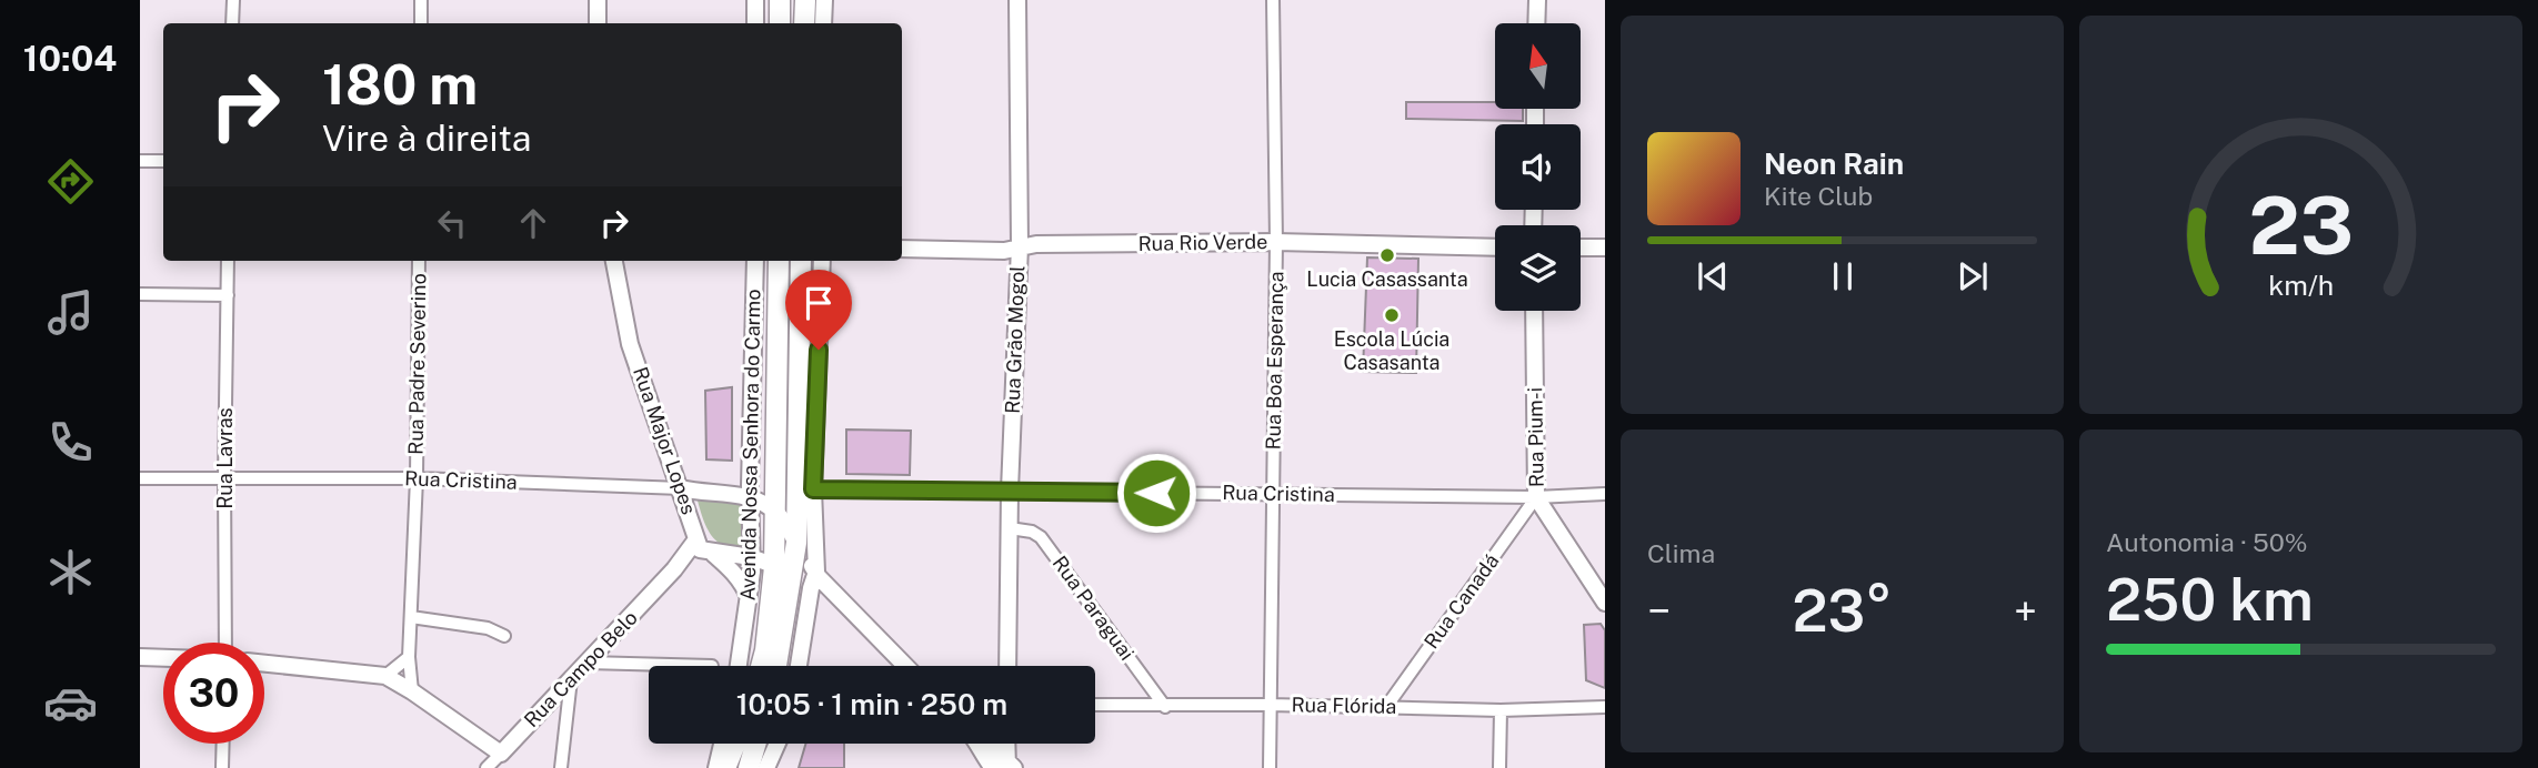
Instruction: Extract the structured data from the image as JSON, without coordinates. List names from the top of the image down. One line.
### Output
{"streets":{"main road":["Avenida Nossa Senhora do Carmo"],"street":["Rua Rio Verde","Rua Grão Mogol","Rua Boa Esperança","Rua Padre Severino","Rua Pium-i","Rua Major Lopes","Rua Lavras","Rua Cristina","Rua Canadá","Rua Paraguai","Rua Campo Belo","Rua Flórida"]},"crossings":[["Rua Rio Verde","Rua Grão Mogol"],["Rua Rio Verde","Rua Boa Esperança"],["Rua Grão Mogol","Rua Cristina"],["Rua Grão Mogol","Rua Paraguai"],["Rua Boa Esperança","Rua Cristina"],["Rua Boa Esperança","Rua Flórida"],["Rua Padre Severino","Rua Cristina"],["Rua Pium-i","Rua Cristina"],["Rua Pium-i","Rua Canadá"],["Rua Major Lopes","Rua Cristina"],["Rua Major Lopes","Rua Campo Belo"],["Avenida Nossa Senhora do Carmo","Rua Cristina"],["Rua Lavras","Rua Cristina"],["Rua Cristina","Rua Canadá"],["Rua Canadá","Rua Flórida"],["Rua Paraguai","Rua Flórida"]],"places":["Lucia Casassanta","Escola Lúcia Casasanta"],"north":"top","page":{"tabs":"10:04","turn":["180 m","Vire à direita"],"song":["Neon Rain","Kite Club"],"tile":["Clima",["Autonomia · 50%","250 km"]],"heat":["−","23°","+"],"limit":"30","trip":"10:05 · 1 min · 250 m","gauge":["23","km/h"]}}
